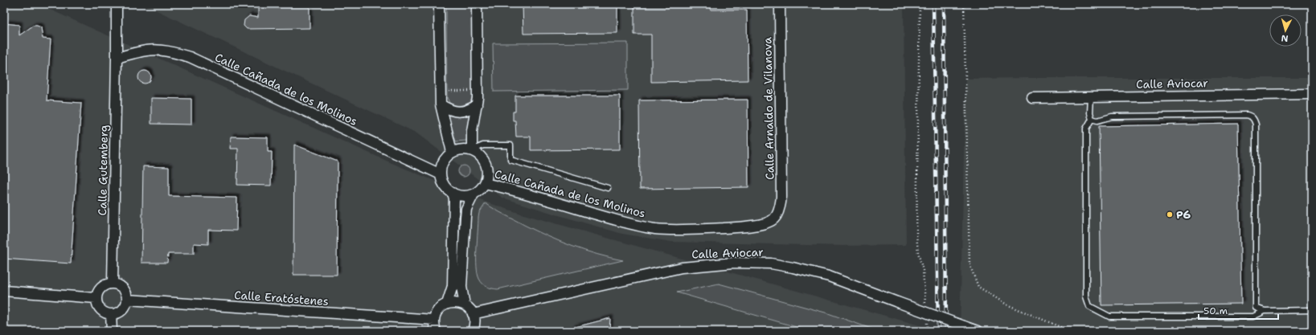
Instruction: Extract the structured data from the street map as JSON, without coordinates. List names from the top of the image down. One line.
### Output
{"streets":{"street":["Calle Aviocar","Calle Cañada de los Molinos","Calle Arnaldo de Vilanova","Calle Gutemberg","Calle Eratóstenes"]},"crossings":[["Calle Cañada de los Molinos","Calle Arnaldo de Vilanova"],["Calle Cañada de los Molinos","Calle Gutemberg"],["Calle Gutemberg","Calle Eratóstenes"]],"places":["P6"],"scale_bar":"50 m","north":"bottom"}
